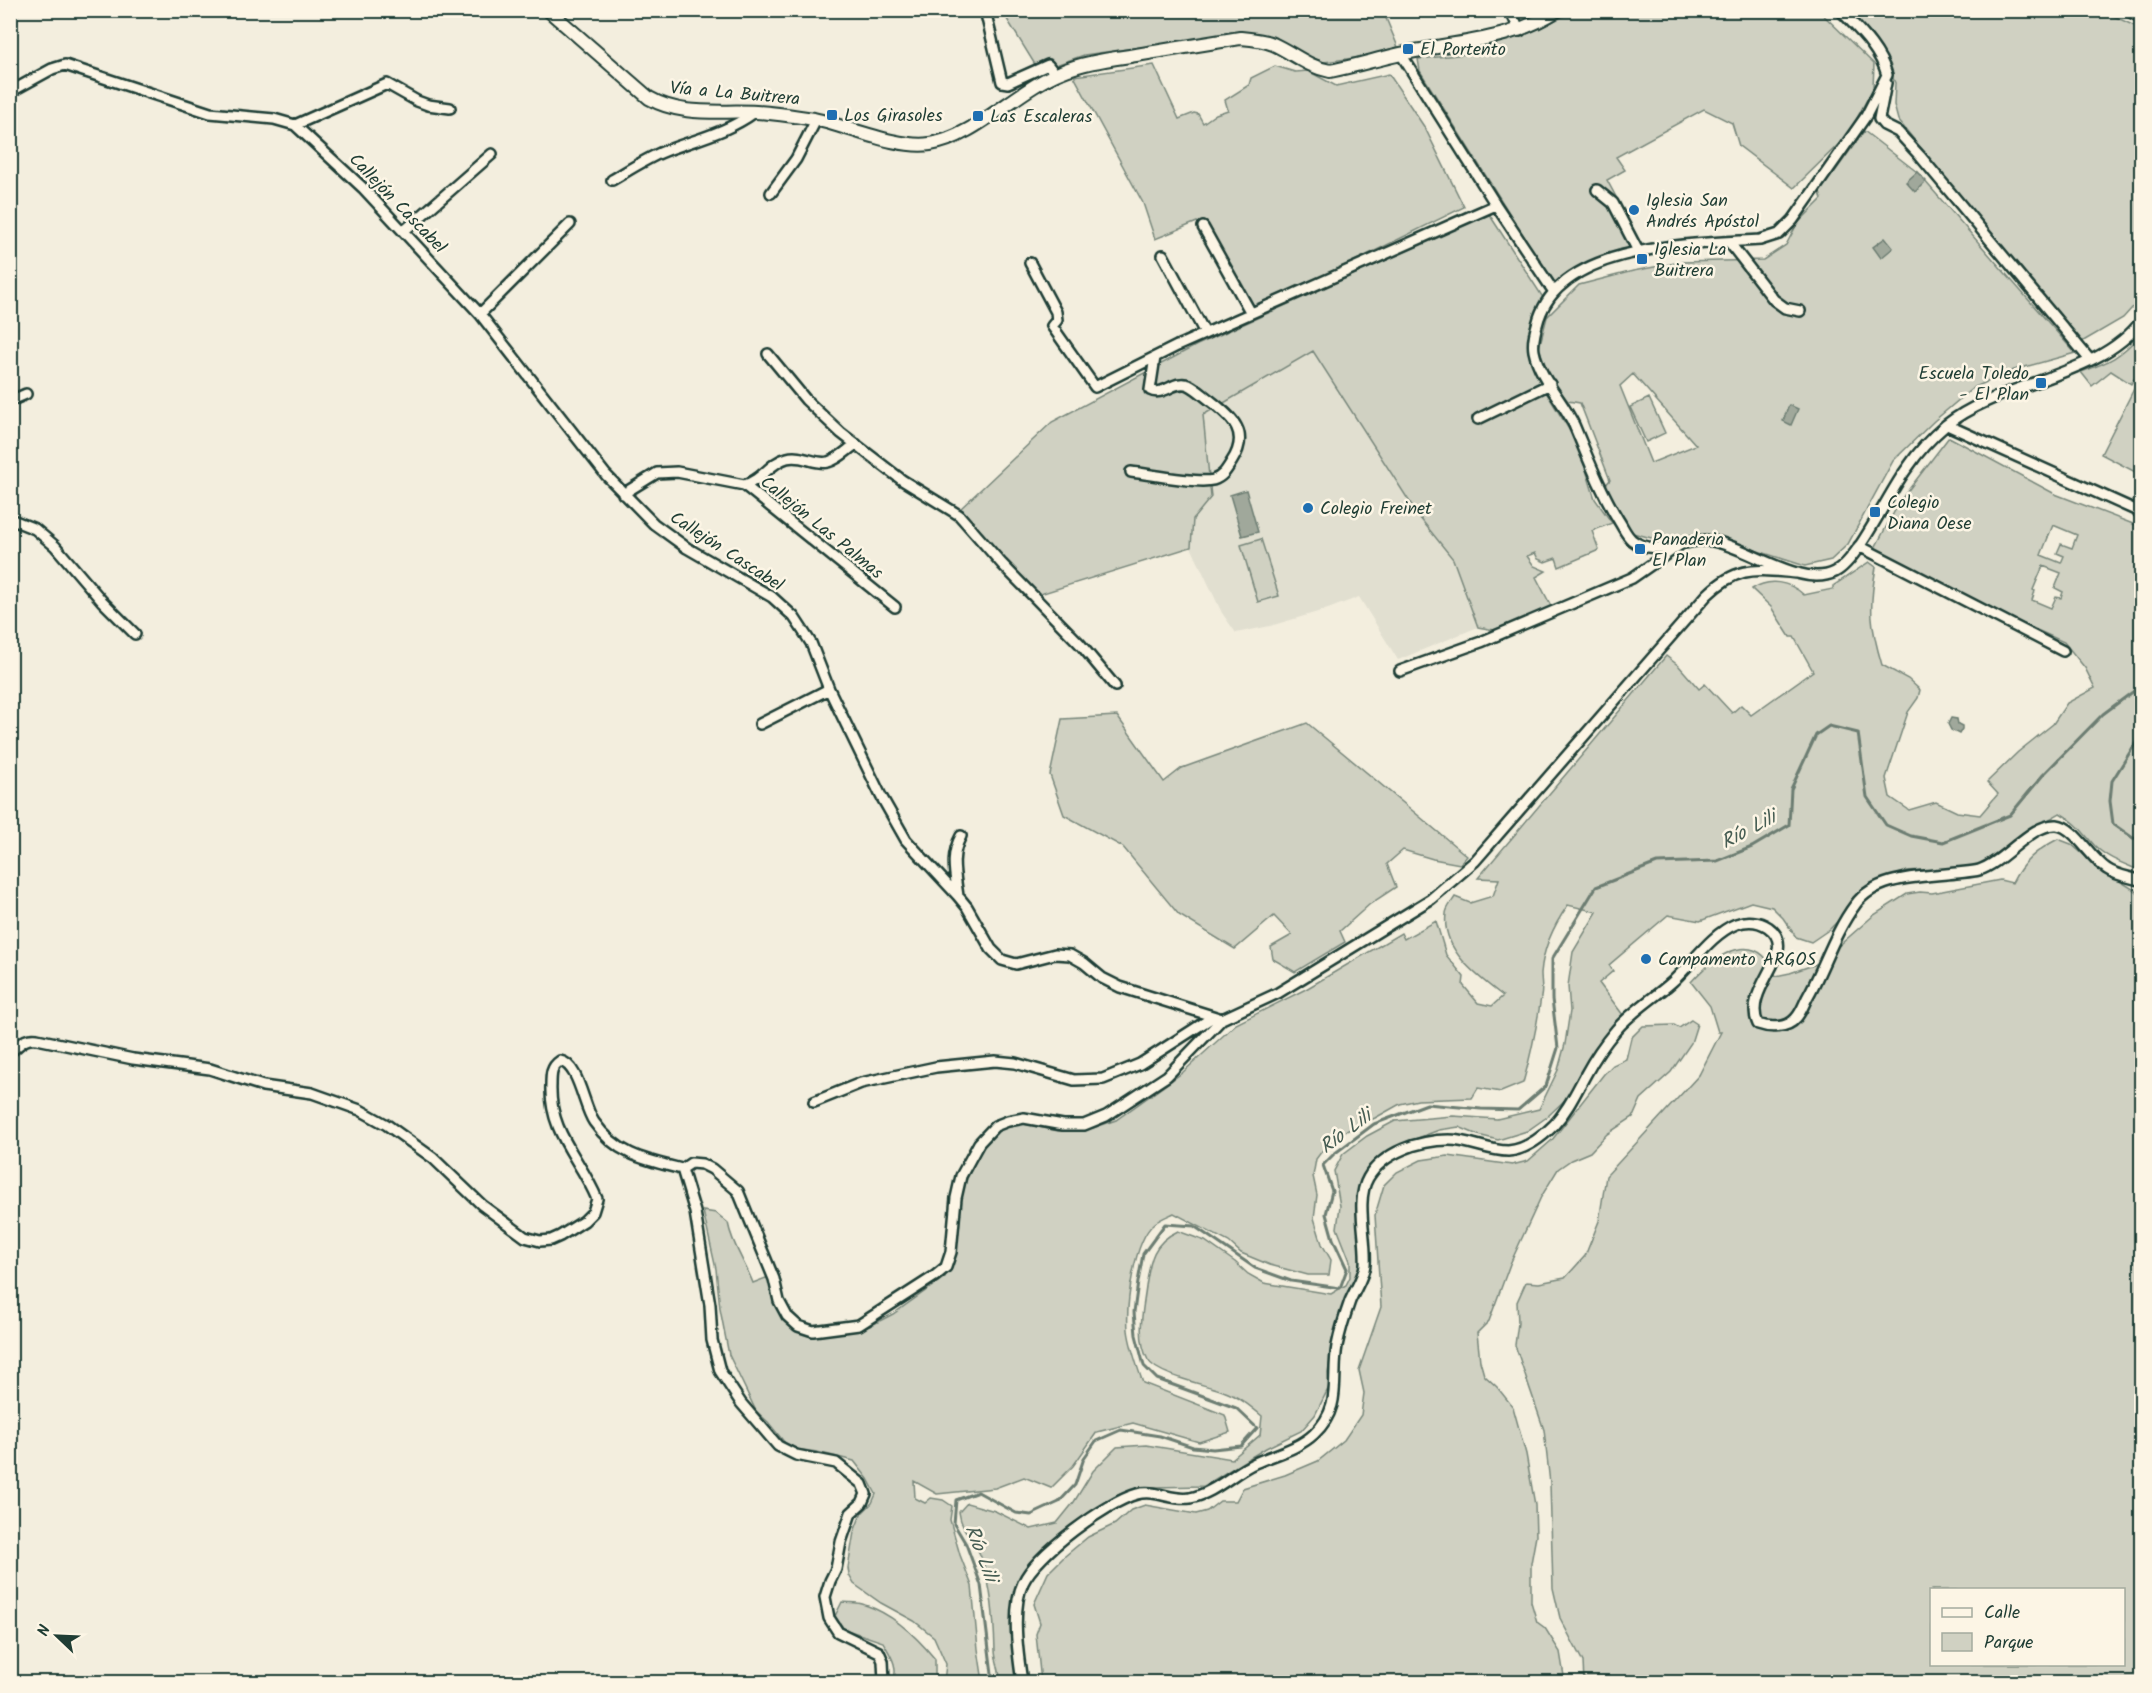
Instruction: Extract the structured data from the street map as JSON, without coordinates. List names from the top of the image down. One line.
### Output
{"streets":{"street":["Vía a La Buitrera","Callejón Cascabel","Callejón Las Palmas"]},"crossings":[["Callejón Cascabel","Callejón Las Palmas"]],"water":["Río Lili"],"places":{"transit":["El Portento","Los Girasoles","Las Escaleras","Iglesia La Buitrera","Escuela Toledo - El Plan","Colegio Diana Oese","Panaderia El Plan"],"other":["Iglesia San Andrés Apóstol","Colegio Freinet","Campamento ARGOS"]},"legend":["Calle","Parque"],"north":"top left"}
